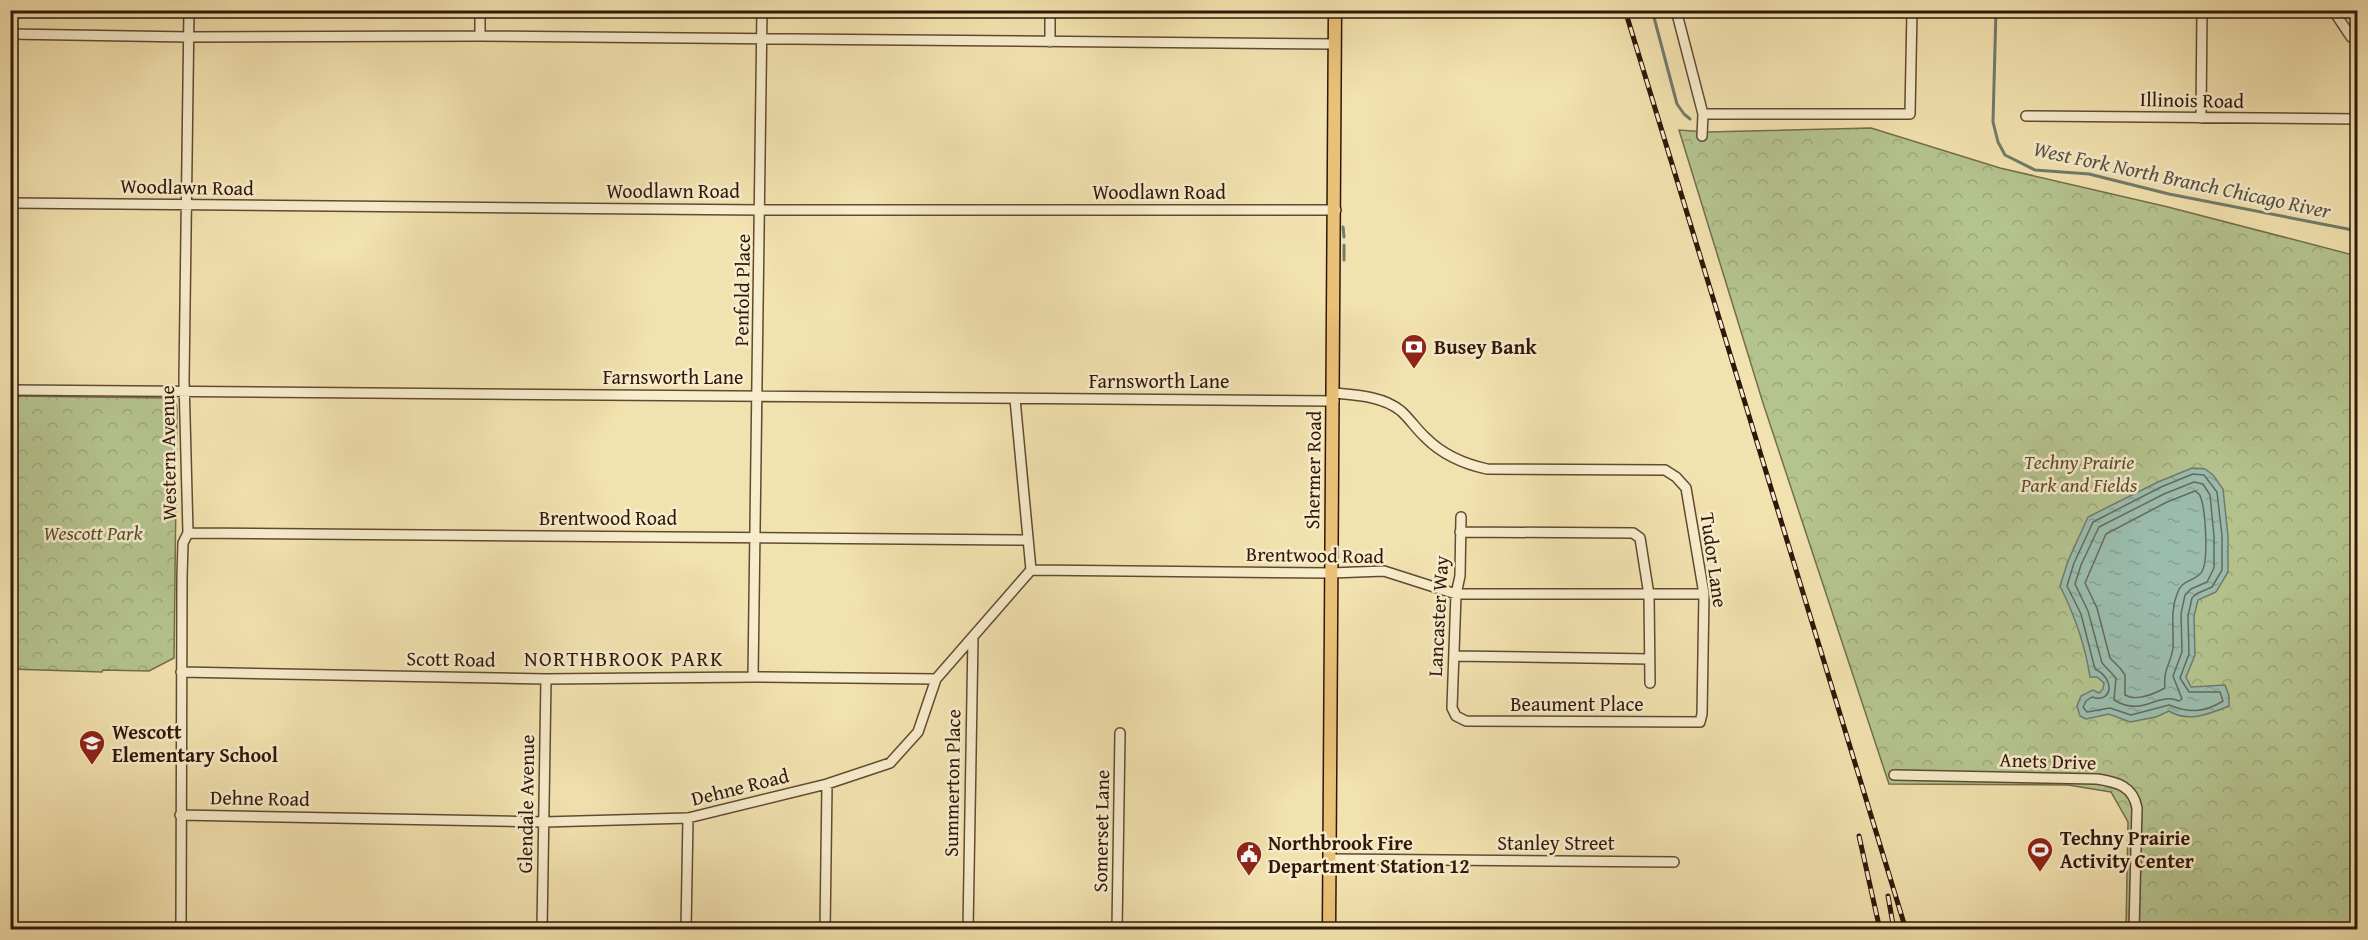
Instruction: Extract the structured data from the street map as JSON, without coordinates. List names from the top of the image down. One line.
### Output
{"streets":{"main road":["Shermer Road"],"street":["Illinois Road","Woodlawn Road","Penfold Place","Farnsworth Lane","Western Avenue","Brentwood Road","Tudor Lane","Lancaster Way","Scott Road","Beaument Place","Anets Drive","Summerton Place","Dehne Road","Glendale Avenue","Somerset Lane","Stanley Street"]},"crossings":[["Woodlawn Road","Penfold Place"],["Woodlawn Road","Western Avenue"],["Woodlawn Road","Shermer Road"],["Penfold Place","Farnsworth Lane"],["Penfold Place","Brentwood Road"],["Penfold Place","Scott Road"],["Farnsworth Lane","Western Avenue"],["Farnsworth Lane","Shermer Road"],["Farnsworth Lane","Tudor Lane"],["Western Avenue","Brentwood Road"],["Western Avenue","Scott Road"],["Western Avenue","Dehne Road"],["Shermer Road","Brentwood Road"],["Shermer Road","Stanley Street"],["Brentwood Road","Tudor Lane"],["Brentwood Road","Lancaster Way"],["Brentwood Road","Dehne Road"],["Tudor Lane","Beaument Place"],["Lancaster Way","Beaument Place"],["Scott Road","Dehne Road"],["Scott Road","Glendale Avenue"],["Summerton Place","Dehne Road"],["Dehne Road","Glendale Avenue"]],"districts":["NORTHBROOK PARK"],"water":["West Fork North Branch Chicago River"],"parks":["Techny Prairie Park and Fields","Wescott Park"],"places":{"bank":["Busey Bank"],"school or university":["Wescott Elementary School"],"sports":["Techny Prairie Activity Center"],"public building":["Northbrook Fire Department Station 12"]}}
